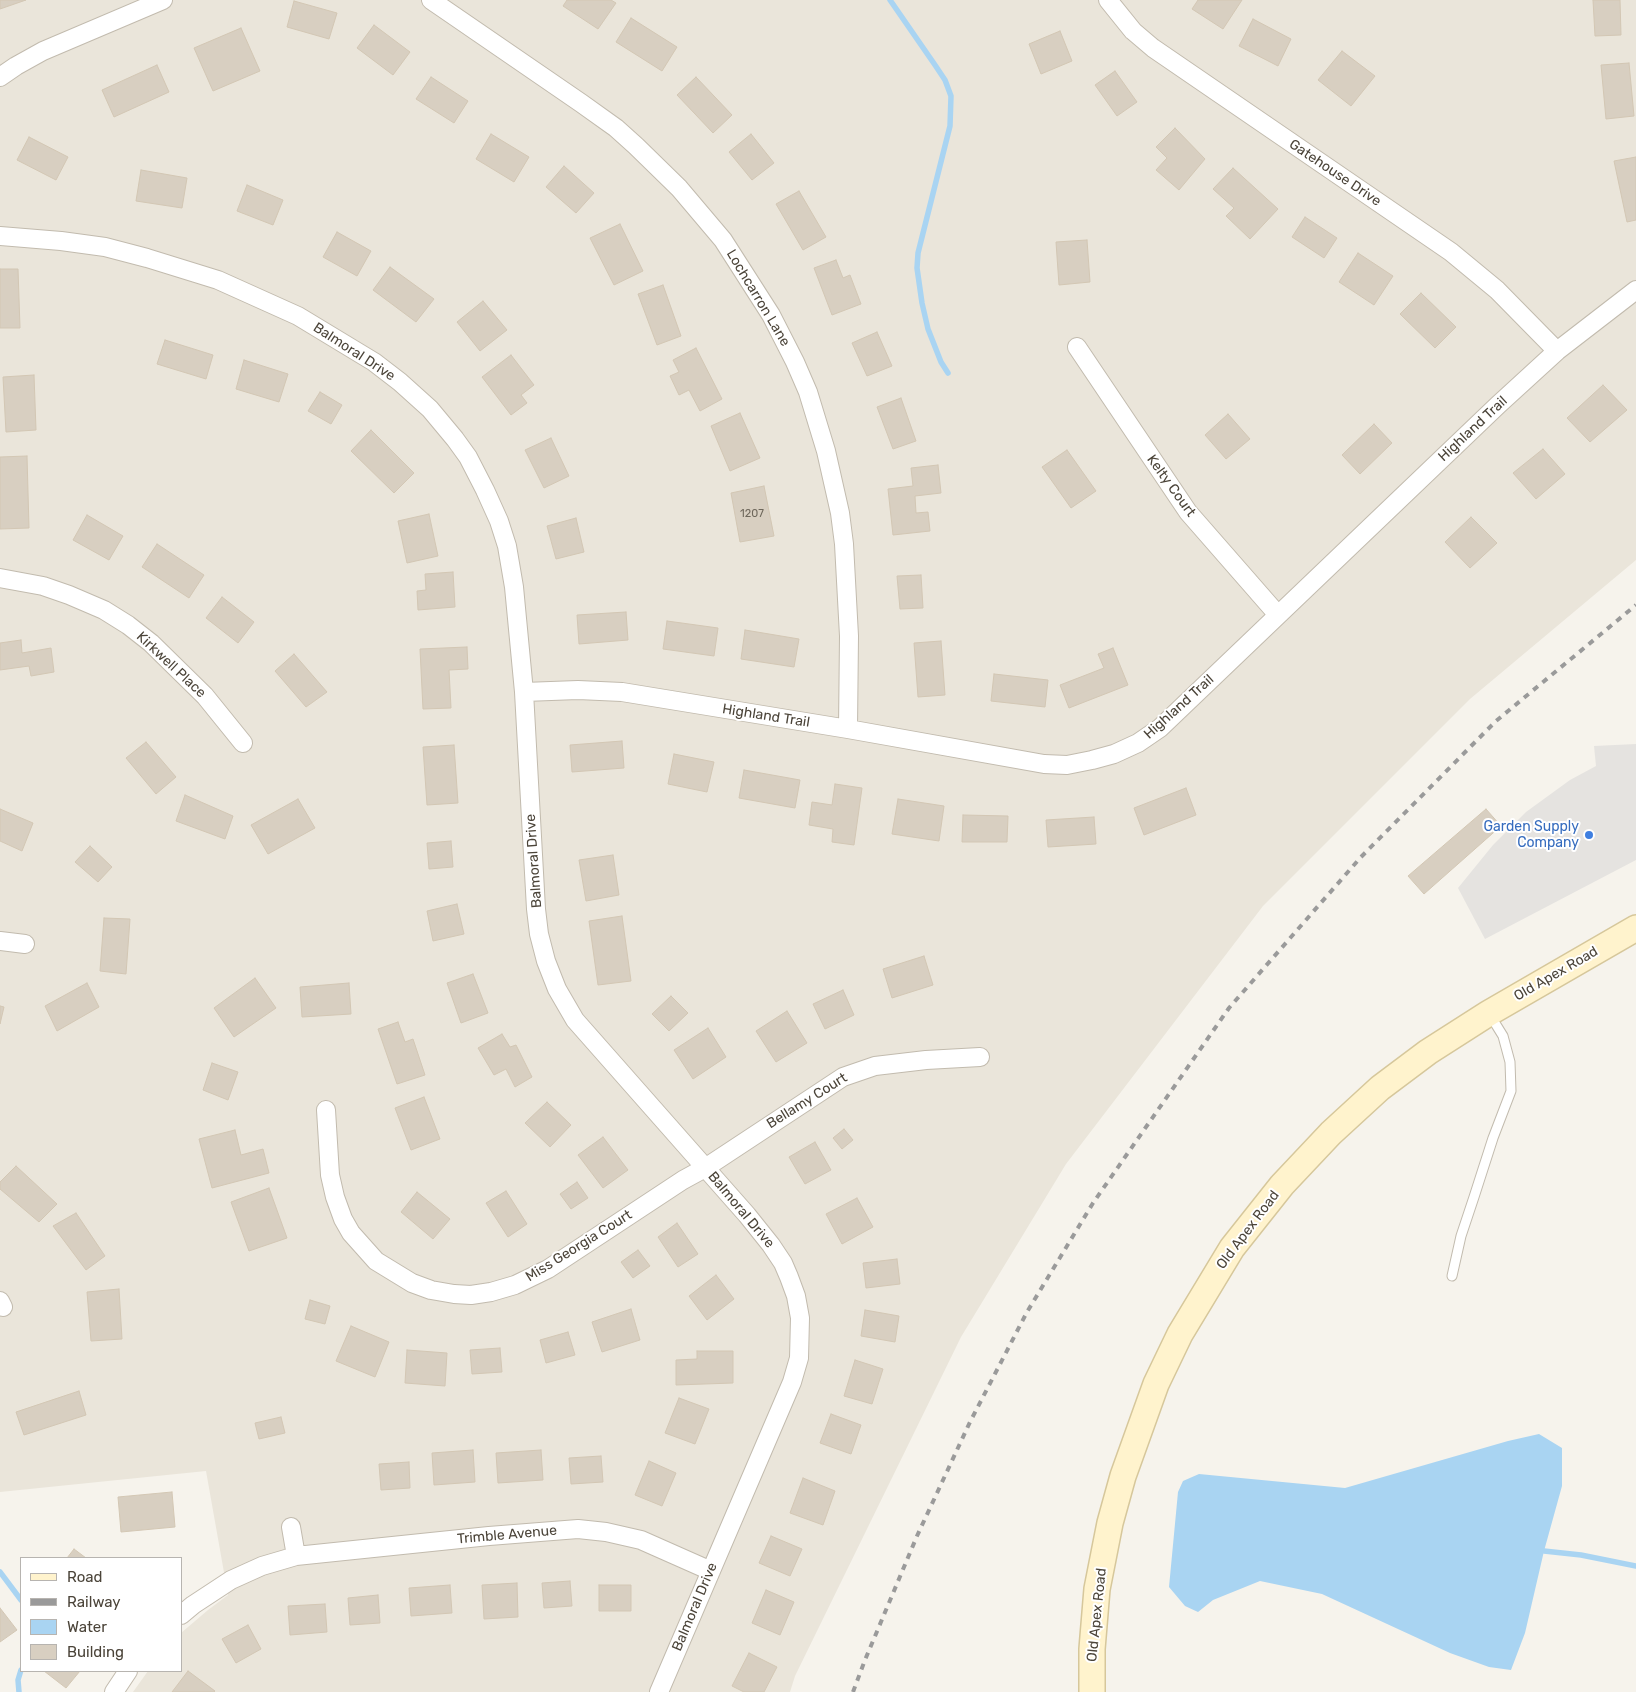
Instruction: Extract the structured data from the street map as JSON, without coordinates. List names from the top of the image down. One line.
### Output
{"streets":{"main road":["Old Apex Road"],"street":["Gatehouse Drive","Lochcarron Lane","Balmoral Drive","Highland Trail","Kelty Court","Kirkwell Place","Bellamy Court","Miss Georgia Court","Trimble Avenue"]},"crossings":[["Gatehouse Drive","Highland Trail"],["Lochcarron Lane","Highland Trail"],["Balmoral Drive","Highland Trail"],["Balmoral Drive","Bellamy Court"],["Balmoral Drive","Miss Georgia Court"],["Balmoral Drive","Trimble Avenue"],["Highland Trail","Kelty Court"],["Bellamy Court","Miss Georgia Court"]],"places":["Garden Supply Company"],"house_numbers":["1207"],"legend":["Road","Railway","Water","Building"]}
